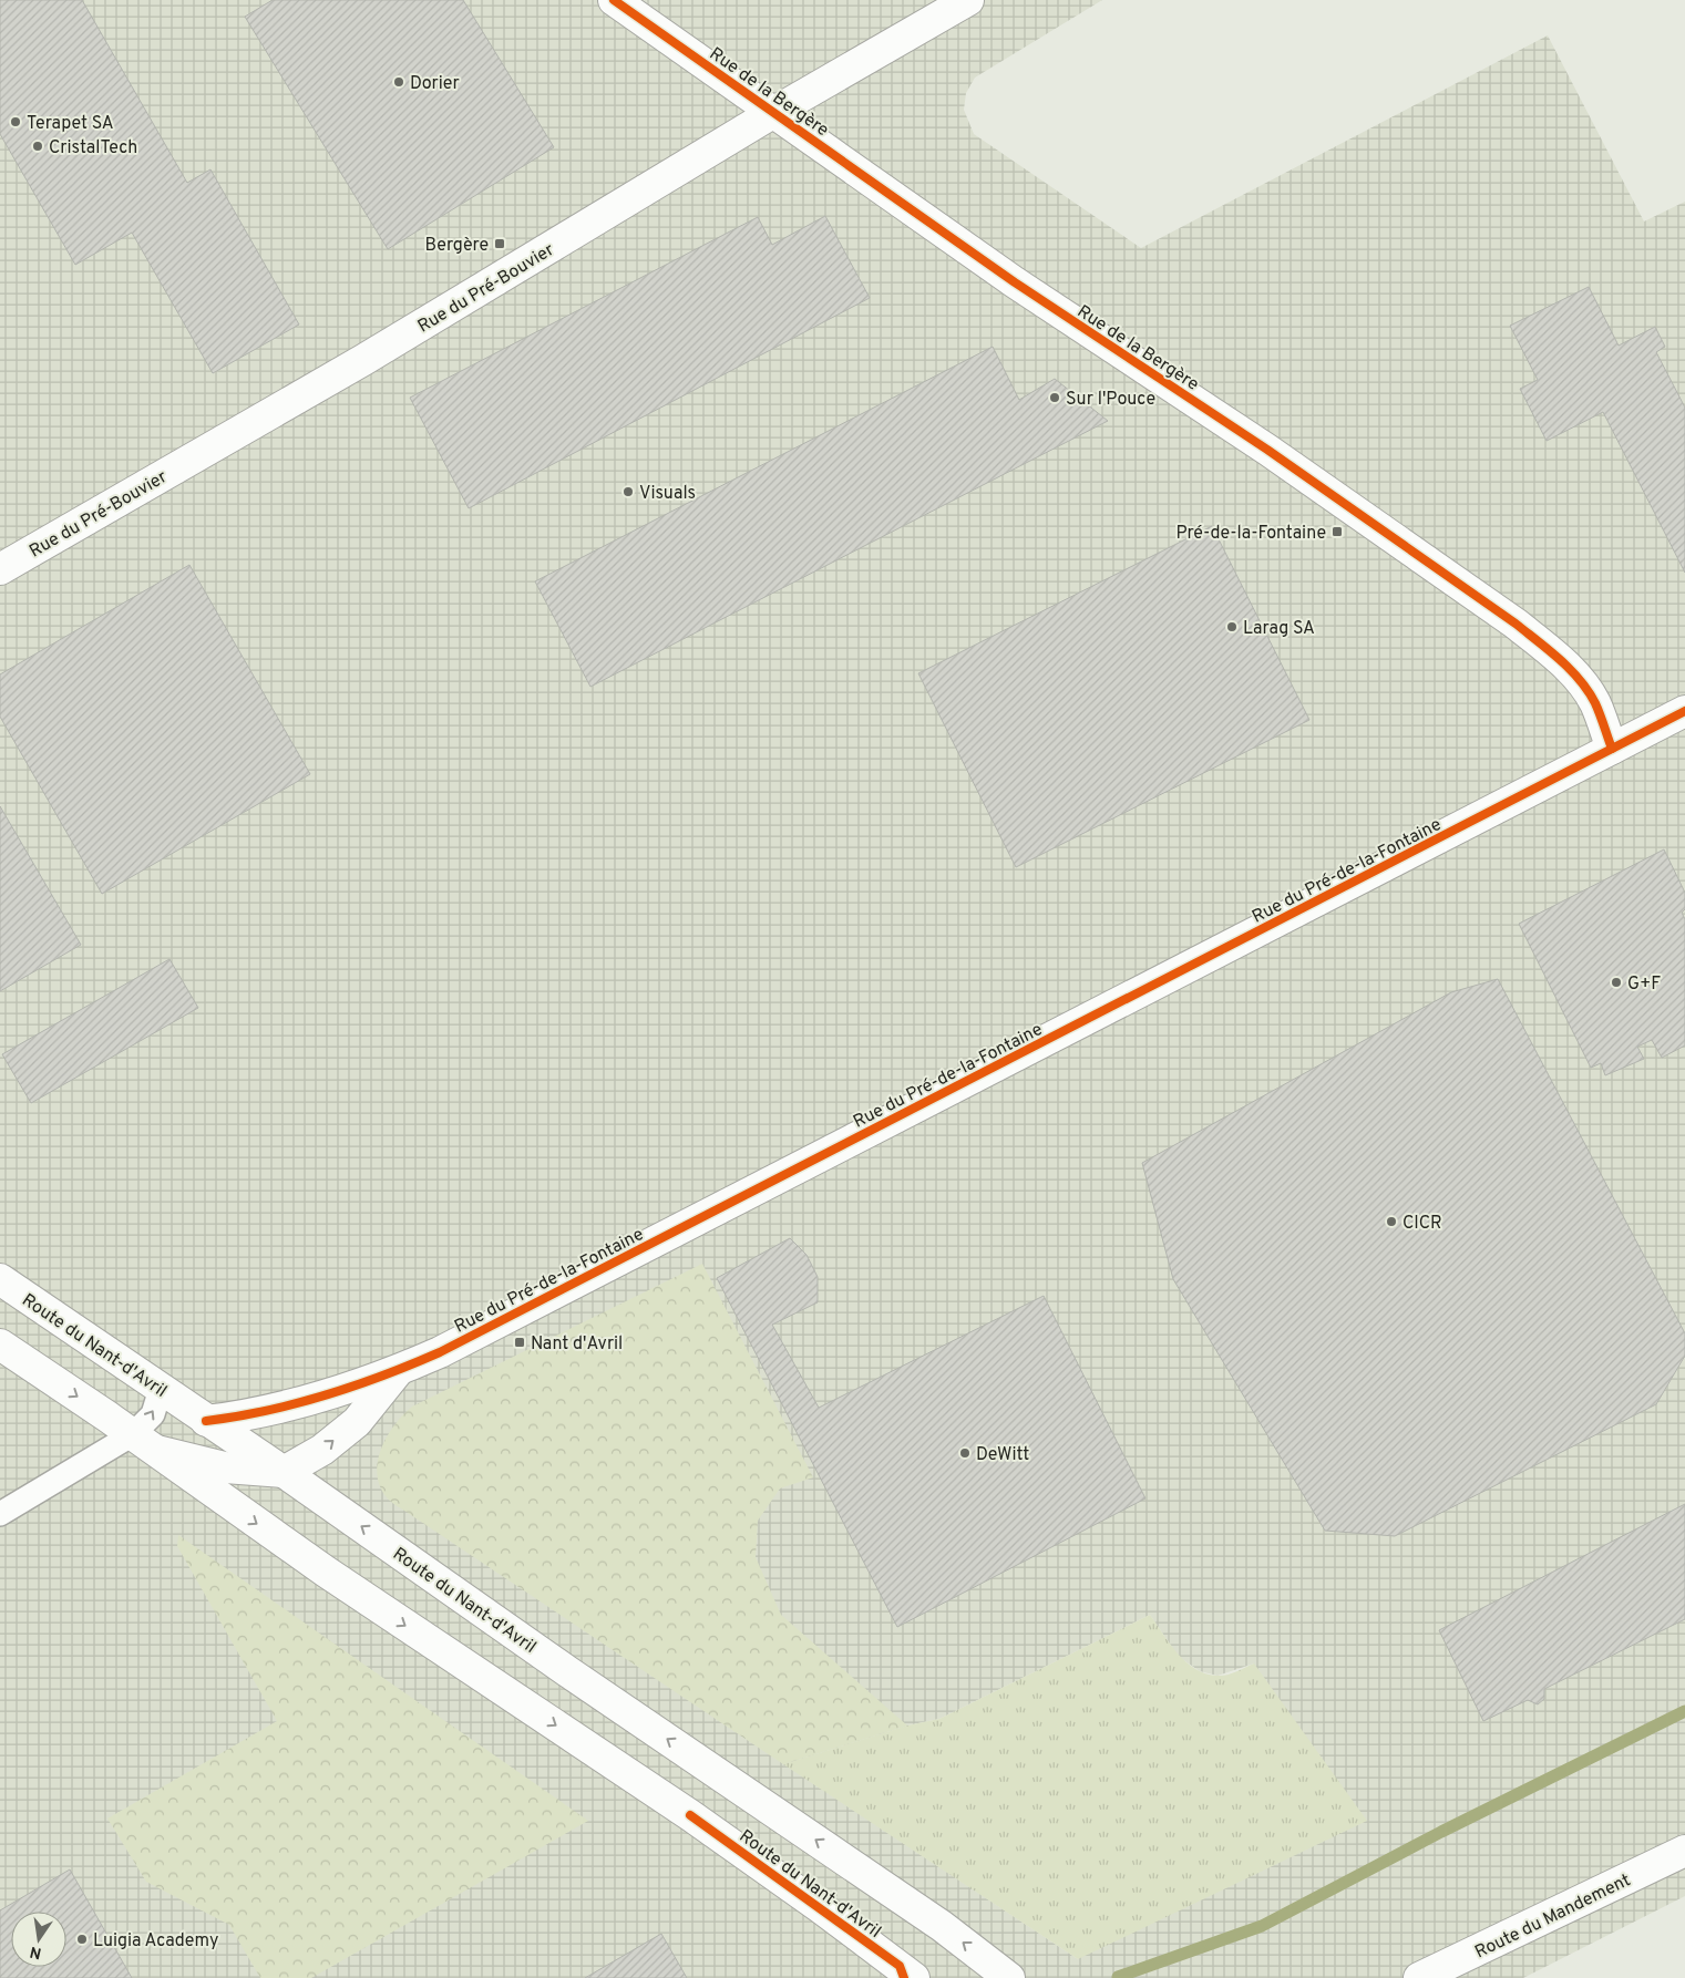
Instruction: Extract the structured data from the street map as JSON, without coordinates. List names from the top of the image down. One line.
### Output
{"streets":{"street":["Rue de la Bergère","Rue du Pré-Bouvier","Rue du Pré-de-la-Fontaine","Route du Nant-d'Avril","Route du Mandement"]},"crossings":[["Rue de la Bergère","Rue du Pré-Bouvier"],["Rue de la Bergère","Rue du Pré-de-la-Fontaine"],["Rue du Pré-de-la-Fontaine","Route du Nant-d'Avril"]],"places":{"other":["Dorier","Terapet SA","CristalTech","Sur l'Pouce","Visuals","Larag SA","G+F","CICR","DeWitt","Luigia Academy"],"transit":["Bergère","Pré-de-la-Fontaine","Nant d'Avril"]},"north":"bottom"}
